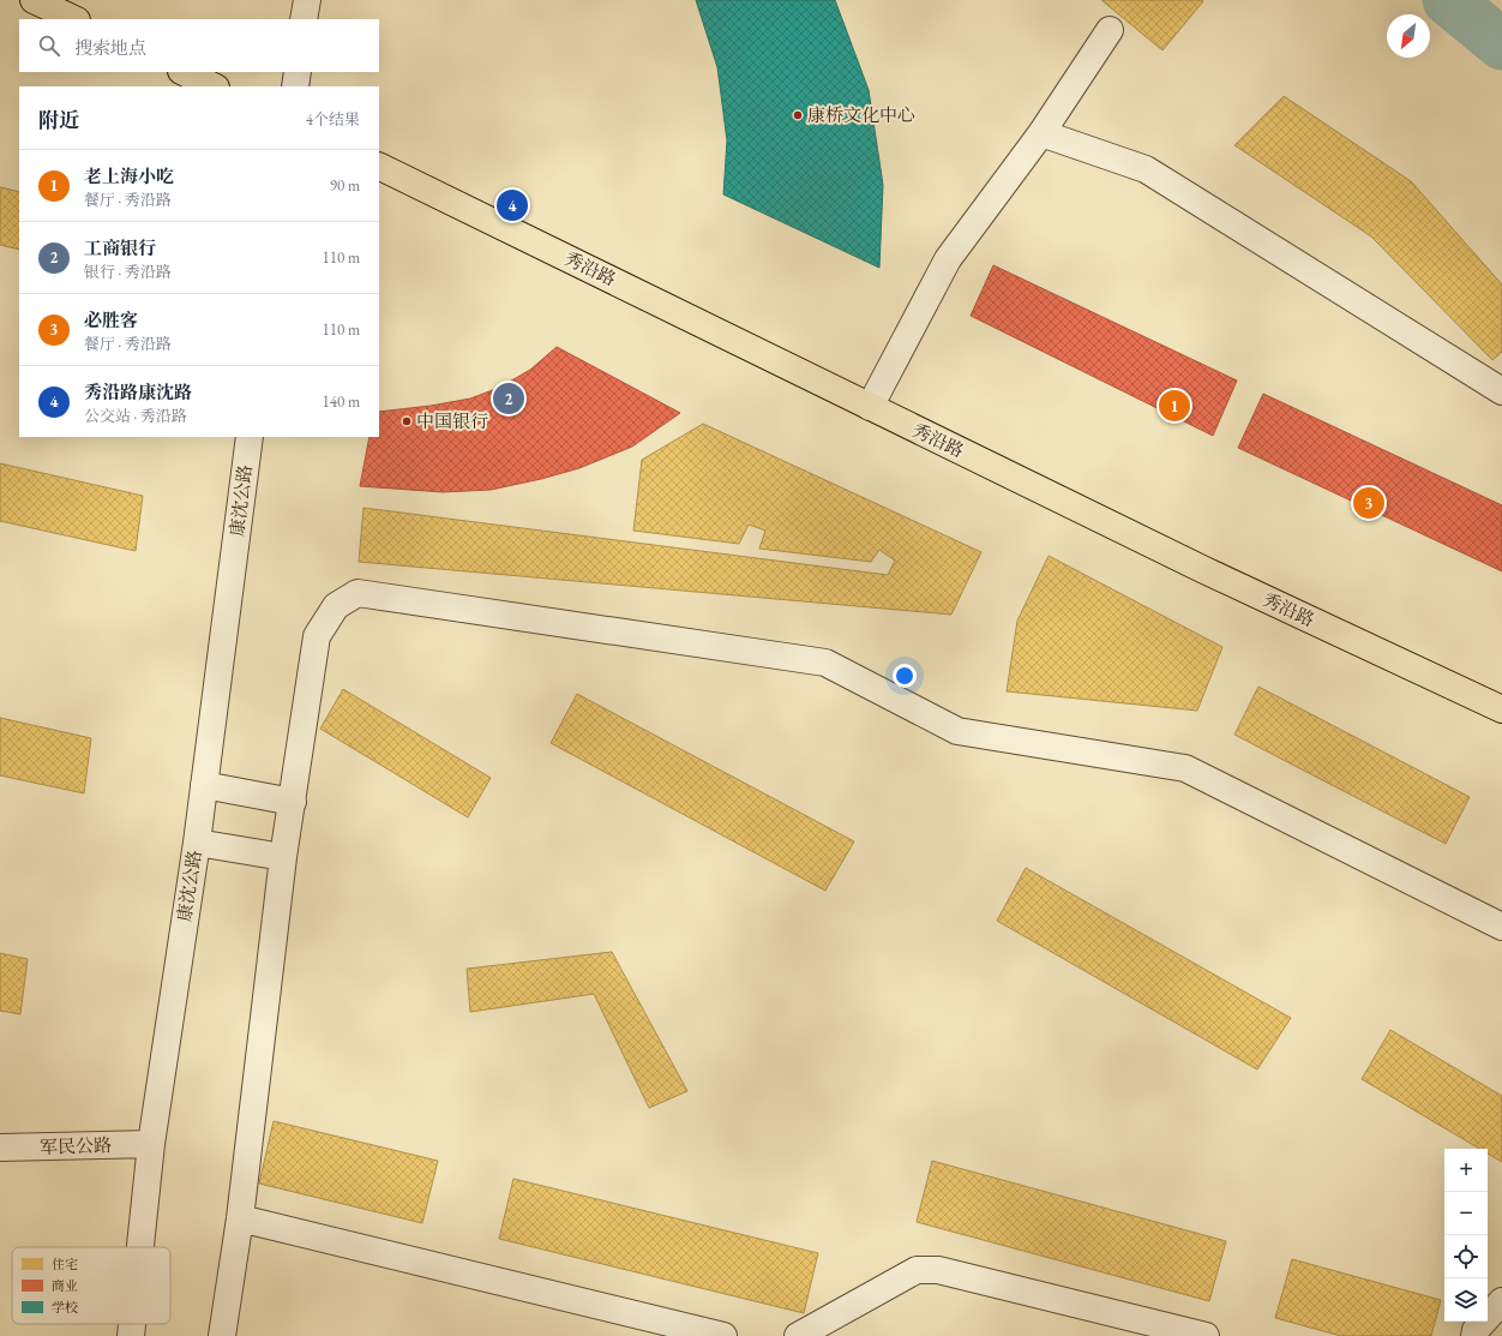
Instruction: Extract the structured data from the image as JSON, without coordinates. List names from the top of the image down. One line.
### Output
{"streets":{"main road":["秀沿路"],"street":["康沈公路","军民公路"]},"crossings":[["康沈公路","军民公路"]],"places":["康桥文化中心","中国银行"],"legend":["住宅","商业","学校"],"north":"bottom left","page":{"search":"搜索地点","heading":["附近","4个结果"],"list":[{"mark":"1","name":"老上海小吃","note":"餐厅 · 秀沿路","value":"90 m"},{"mark":"2","name":"工商银行","note":"银行 · 秀沿路","value":"110 m"},{"mark":"3","name":"必胜客","note":"餐厅 · 秀沿路","value":"110 m"},{"mark":"4","name":"秀沿路康沈路","note":"公交站 · 秀沿路","value":"140 m"}],"pins":["4","2","1","3"],"map_buttons":["+","−"]}}
